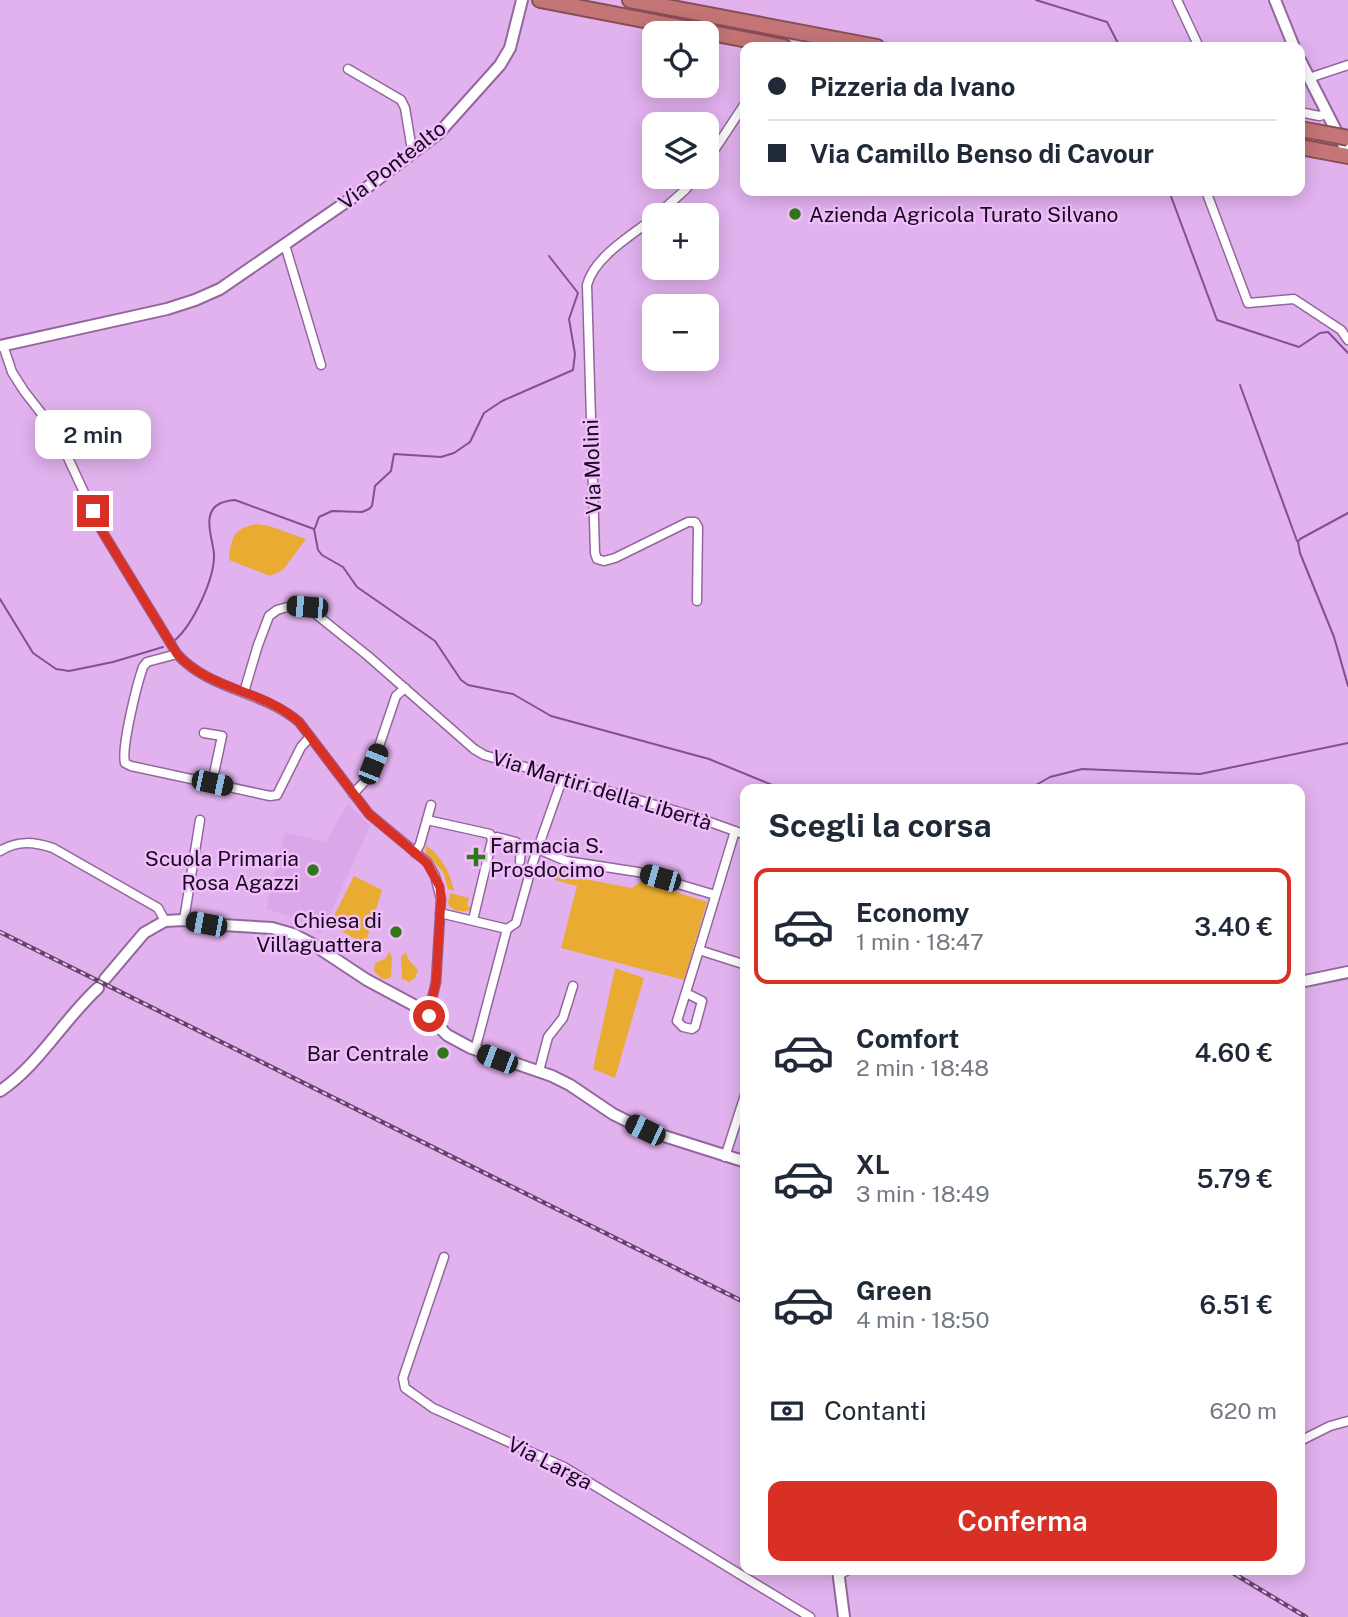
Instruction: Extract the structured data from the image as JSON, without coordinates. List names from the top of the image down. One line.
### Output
{"streets":{"street":["Via Pontealto","Via Molini","Via Martiri della Libertà","Via Larga"]},"places":{"other":["Azienda Agricola Turato Silvano","Scuola Primaria Rosa Agazzi","Chiesa di Villaguattera","Bar Centrale"],"health":["Farmacia S. Prosdocimo"]},"page":{"map_buttons":["+","−"],"banner":["Pizzeria da Ivano","Via Camillo Benso di Cavour"],"bubble":"2 min","heading":"Scegli la corsa","list":[{"name":"Economy","note":"1 min · 18:47","value":"3.40 €"},{"name":"Comfort","note":"2 min · 18:48","value":"4.60 €"},{"name":"XL","note":"3 min · 18:49","value":"5.79 €"},{"name":"Green","note":"4 min · 18:50","value":"6.51 €"}],"pay":["Contanti","620 m"],"buttons":"Conferma"}}
